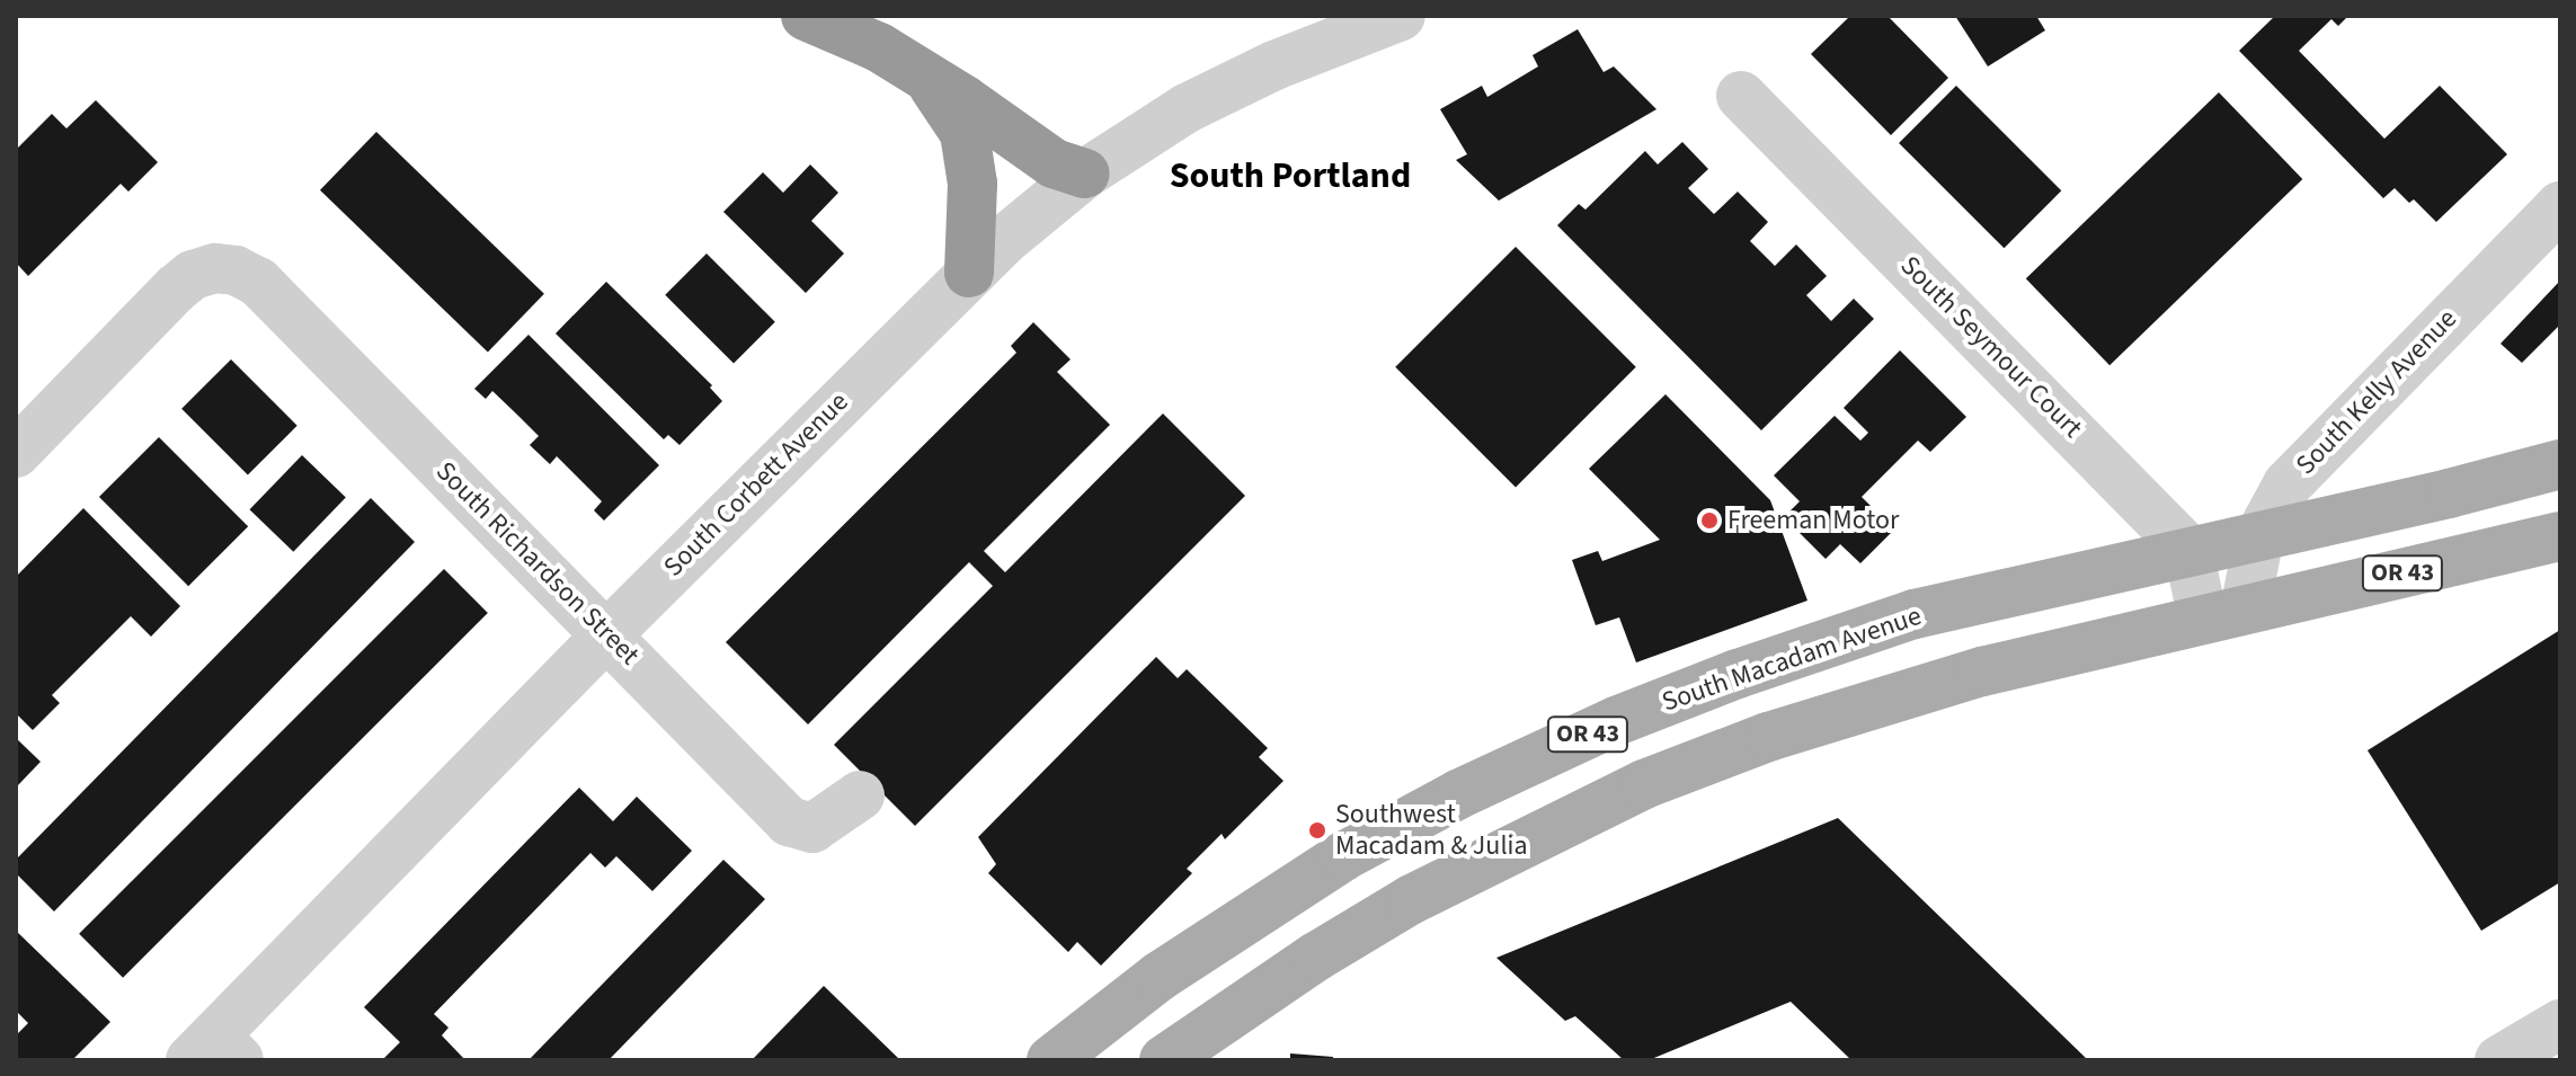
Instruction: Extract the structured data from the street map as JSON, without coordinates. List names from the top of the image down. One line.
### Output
{"streets":{"main road":["OR 43","South Macadam Avenue"],"street":["South Seymour Court","South Kelly Avenue","South Corbett Avenue","South Richardson Street"]},"crossings":[["South Seymour Court","South Kelly Avenue"],["South Seymour Court","OR 43"],["South Seymour Court","South Macadam Avenue"],["South Kelly Avenue","OR 43"],["South Kelly Avenue","South Macadam Avenue"],["South Corbett Avenue","South Richardson Street"]],"districts":["South Portland"],"places":["Freeman Motor","Southwest Macadam & Julia"]}
